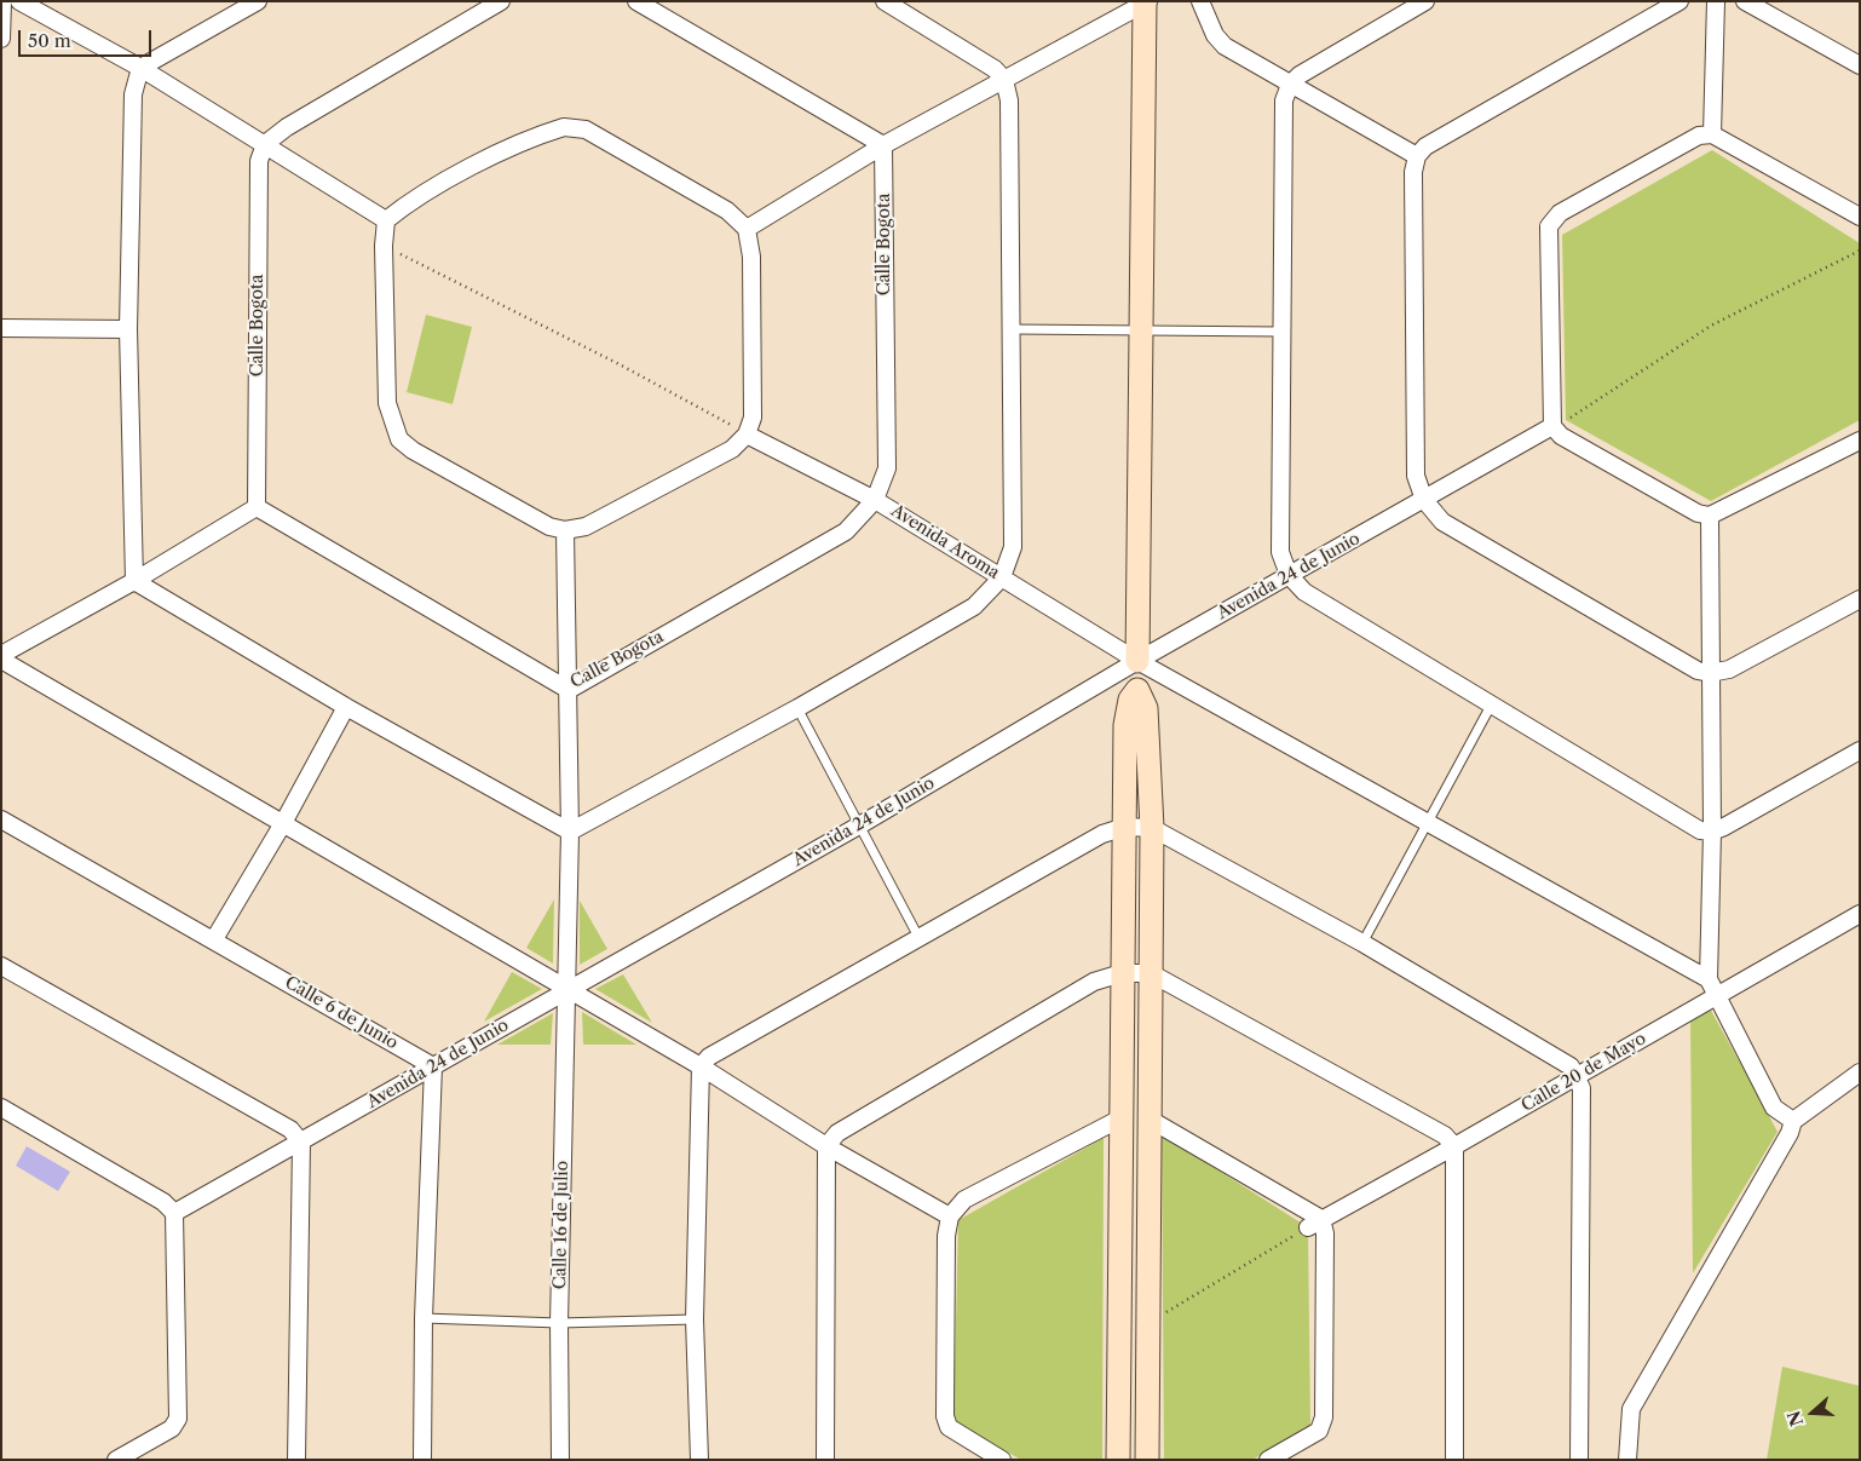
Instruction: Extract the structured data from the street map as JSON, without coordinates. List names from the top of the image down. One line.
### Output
{"streets":{"street":["Calle Bogota","Avenida Aroma","Avenida 24 de Junio","Calle 6 de Junio","Calle 20 de Mayo","Calle 16 de Julio"]},"crossings":[["Calle Bogota","Avenida Aroma"],["Calle Bogota","Calle 16 de Julio"],["Avenida Aroma","Avenida 24 de Junio"],["Avenida 24 de Junio","Calle 6 de Junio"],["Avenida 24 de Junio","Calle 16 de Julio"]],"scale_bar":"50 m","north":"left"}
